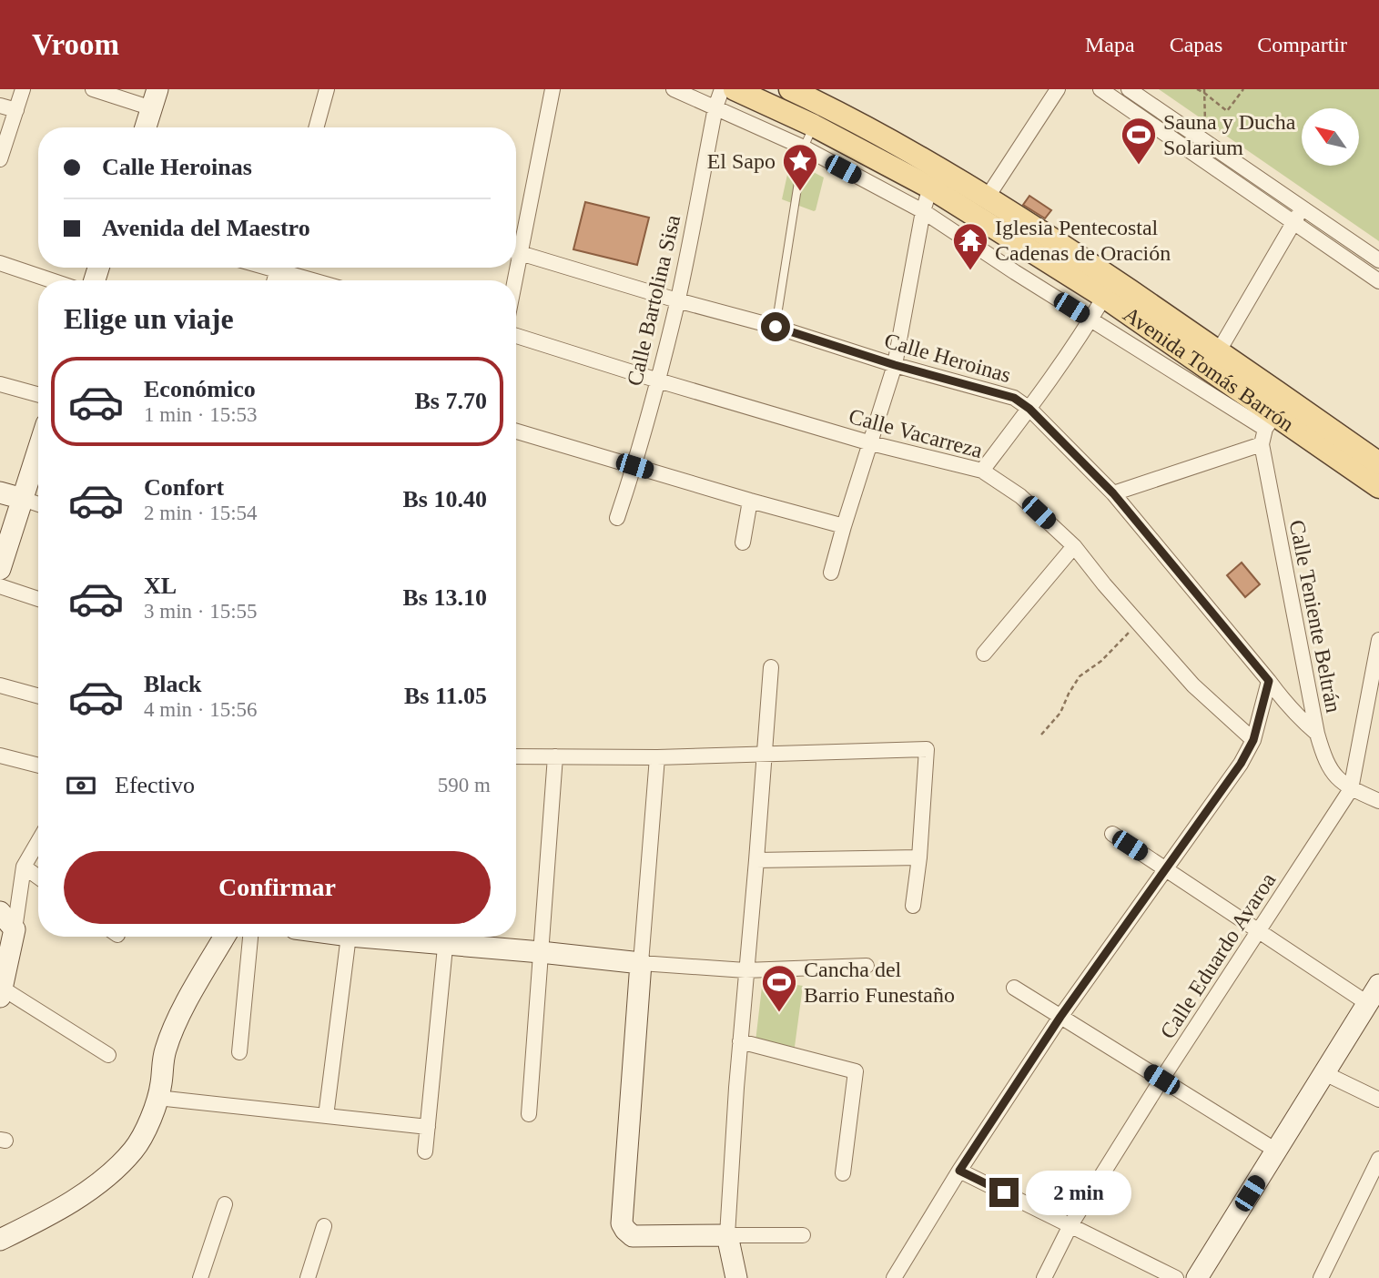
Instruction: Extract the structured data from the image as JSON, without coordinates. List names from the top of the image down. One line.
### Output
{"streets":{"main road":["Avenida Tomás Barrón"],"street":["Calle Bartolina Sisa","Calle Heroinas","Calle Vacarreza","Calle Teniente Beltrán","Calle Eduardo Avaroa"]},"crossings":[["Calle Bartolina Sisa","Calle Heroinas"],["Calle Bartolina Sisa","Calle Vacarreza"],["Calle Heroinas","Calle Teniente Beltrán"],["Avenida Tomás Barrón","Calle Teniente Beltrán"],["Calle Teniente Beltrán","Calle Eduardo Avaroa"]],"places":{"sports":["Sauna y Ducha Solarium","Cancha del Barrio Funestaño"],"place":["El Sapo"],"temple":["Iglesia Pentecostal Cadenas de Oración"]},"north":"top left","page":{"header":"Vroom","nav":["Mapa","Capas","Compartir"],"banner":["Calle Heroinas","Avenida del Maestro"],"heading":"Elige un viaje","list":[{"name":"Económico","note":"1 min · 15:53","value":"Bs 7.70"},{"name":"Confort","note":"2 min · 15:54","value":"Bs 10.40"},{"name":"XL","note":"3 min · 15:55","value":"Bs 13.10"},{"name":"Black","note":"4 min · 15:56","value":"Bs 11.05"}],"pay":["Efectivo","590 m"],"buttons":"Confirmar","bubble":"2 min"}}
